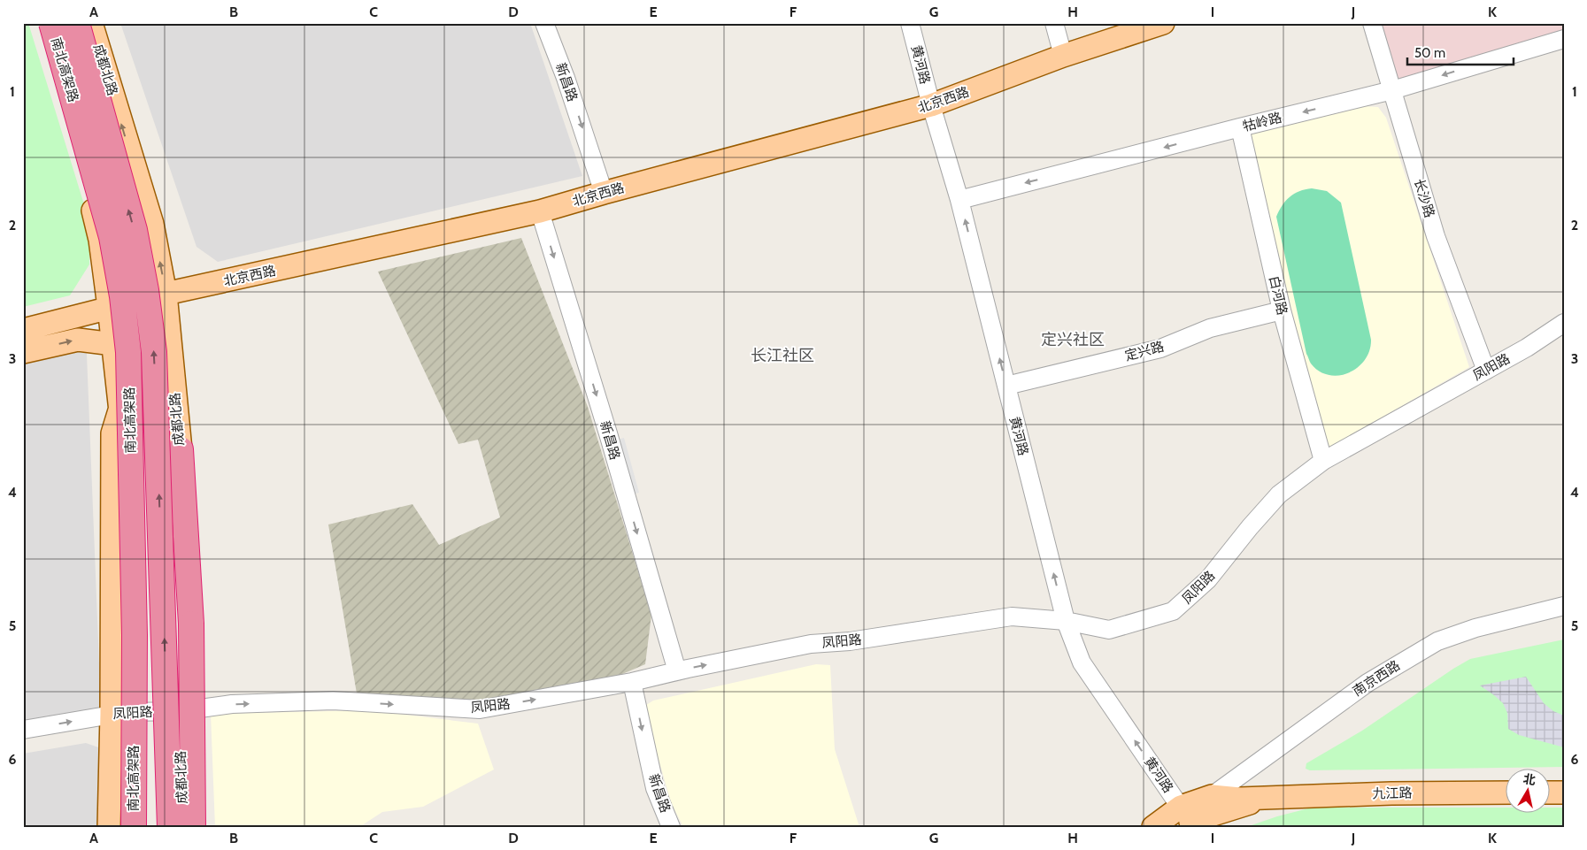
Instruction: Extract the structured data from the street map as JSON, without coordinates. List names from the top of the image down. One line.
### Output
{"streets":{"highway":["南北高架路"],"main road":["成都北路","北京西路","南京西路","九江路"],"street":["黄河路","新昌路","牯岭路","长沙路","白河路","定兴路","凤阳路"]},"crossings":[["黄河路","北京西路"],["黄河路","牯岭路"],["黄河路","定兴路"],["黄河路","凤阳路"],["黄河路","南京西路"],["黄河路","九江路"],["成都北路","北京西路"],["成都北路","凤阳路"],["新昌路","北京西路"],["新昌路","凤阳路"],["牯岭路","长沙路"],["牯岭路","白河路"],["长沙路","凤阳路"],["白河路","定兴路"],["白河路","凤阳路"],["南京西路","九江路"]],"one_way":["黄河路","新昌路","牯岭路","凤阳路"],"districts":["定兴社区","长江社区"],"scale_bar":"50 m","north":"top","grid":{"columns":["A","B","C","D","E","F","G","H","I","J","K"],"rows":["1","2","3","4","5","6"]}}
